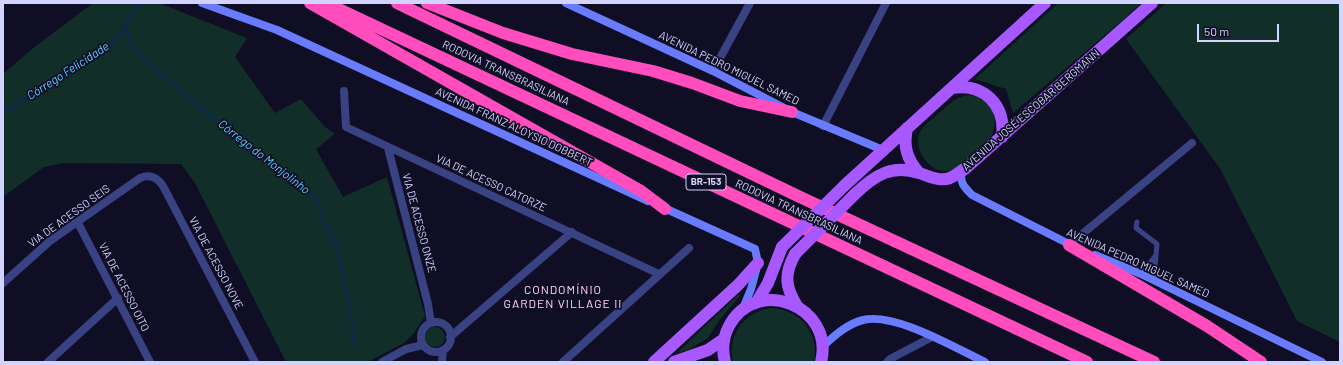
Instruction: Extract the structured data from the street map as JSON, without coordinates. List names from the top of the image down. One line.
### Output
{"streets":{"highway":["RODOVIA TRANSBRASILIANA","BR-153"],"main road":["AVENIDA PEDRO MIGUEL SAMED","AVENIDA JOSÉ ESCOBAR BERGMANN","AVENIDA FRANZ ALOYSIO DOBBERT"],"street":["VIA DE ACESSO CATORZE","VIA DE ACESSO SEIS","VIA DE ACESSO ONZE","VIA DE ACESSO NOVE","VIA DE ACESSO OITO"]},"crossings":[["AVENIDA PEDRO MIGUEL SAMED","AVENIDA JOSÉ ESCOBAR BERGMANN"],["VIA DE ACESSO CATORZE","VIA DE ACESSO ONZE"],["VIA DE ACESSO SEIS","VIA DE ACESSO NOVE"],["VIA DE ACESSO SEIS","VIA DE ACESSO OITO"]],"districts":["CONDOMÍNIO GARDEN VILLAGE II"],"water":["Córrego Felicidade","Córrego do Monjolinho"],"scale_bar":"50 m"}
